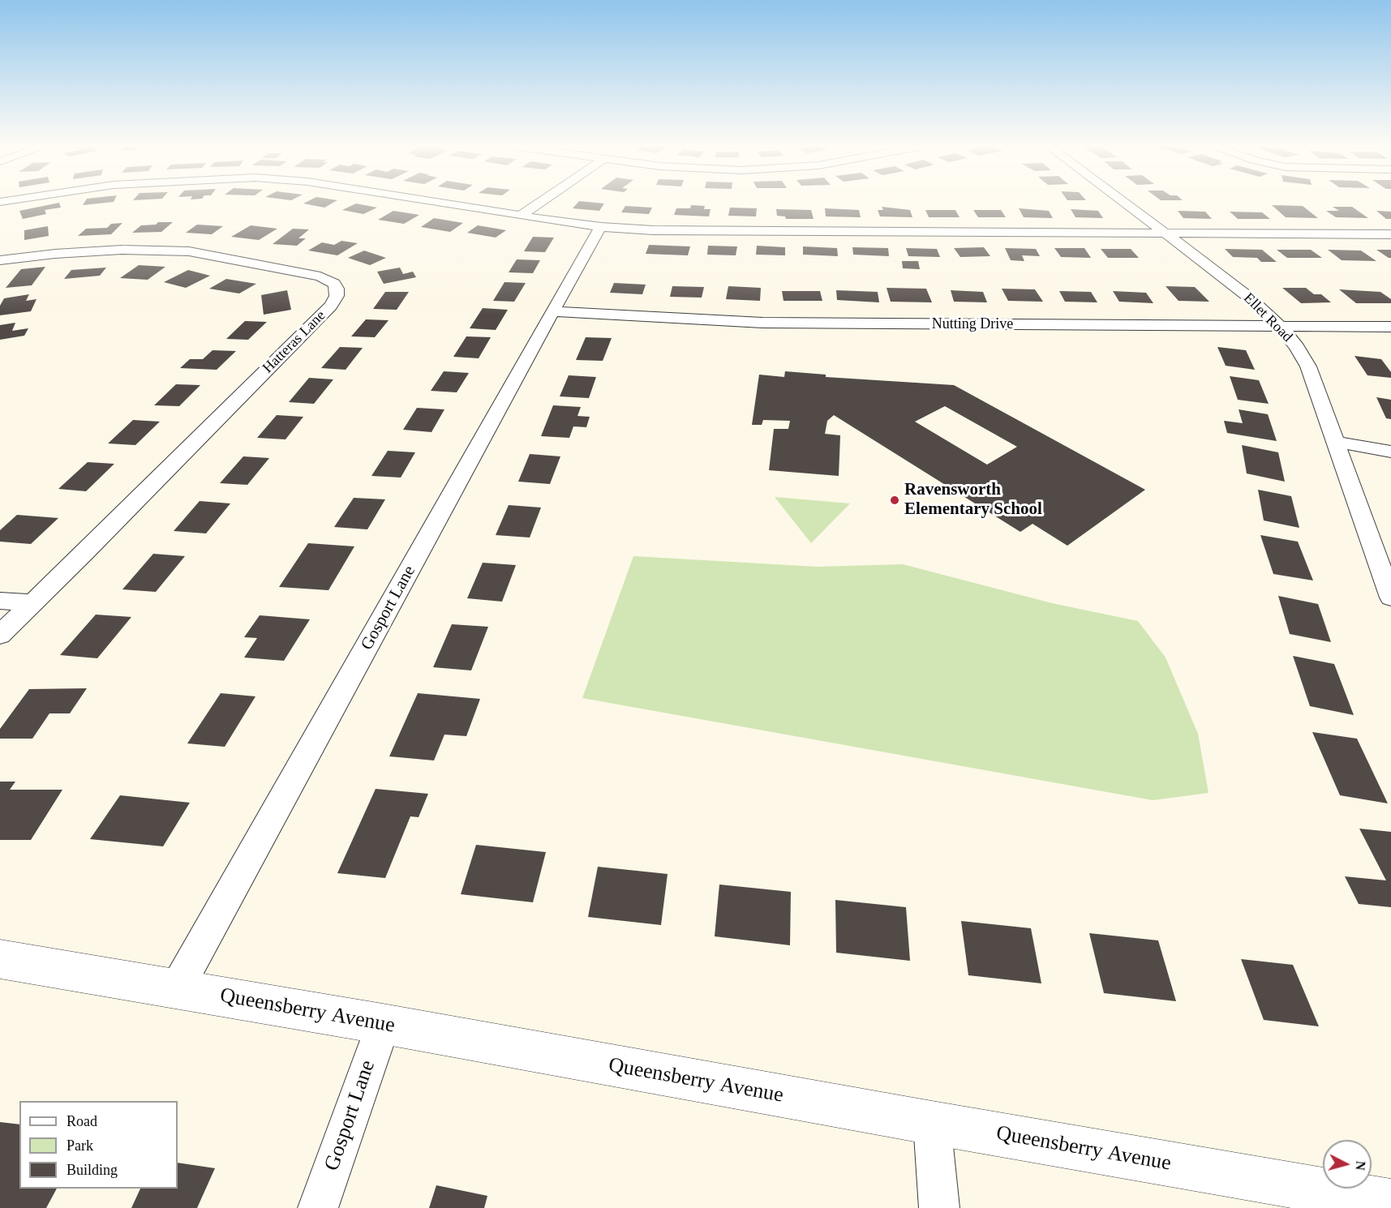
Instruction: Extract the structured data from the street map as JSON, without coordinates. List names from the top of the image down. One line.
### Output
{"streets":{"street":["Ellet Road","Nutting Drive","Hatteras Lane","Gosport Lane","Queensberry Avenue"]},"crossings":[["Ellet Road","Nutting Drive"],["Nutting Drive","Gosport Lane"],["Gosport Lane","Queensberry Avenue"]],"places":["Ravensworth Elementary School"],"legend":["Road","Park","Building"],"north":"right"}
